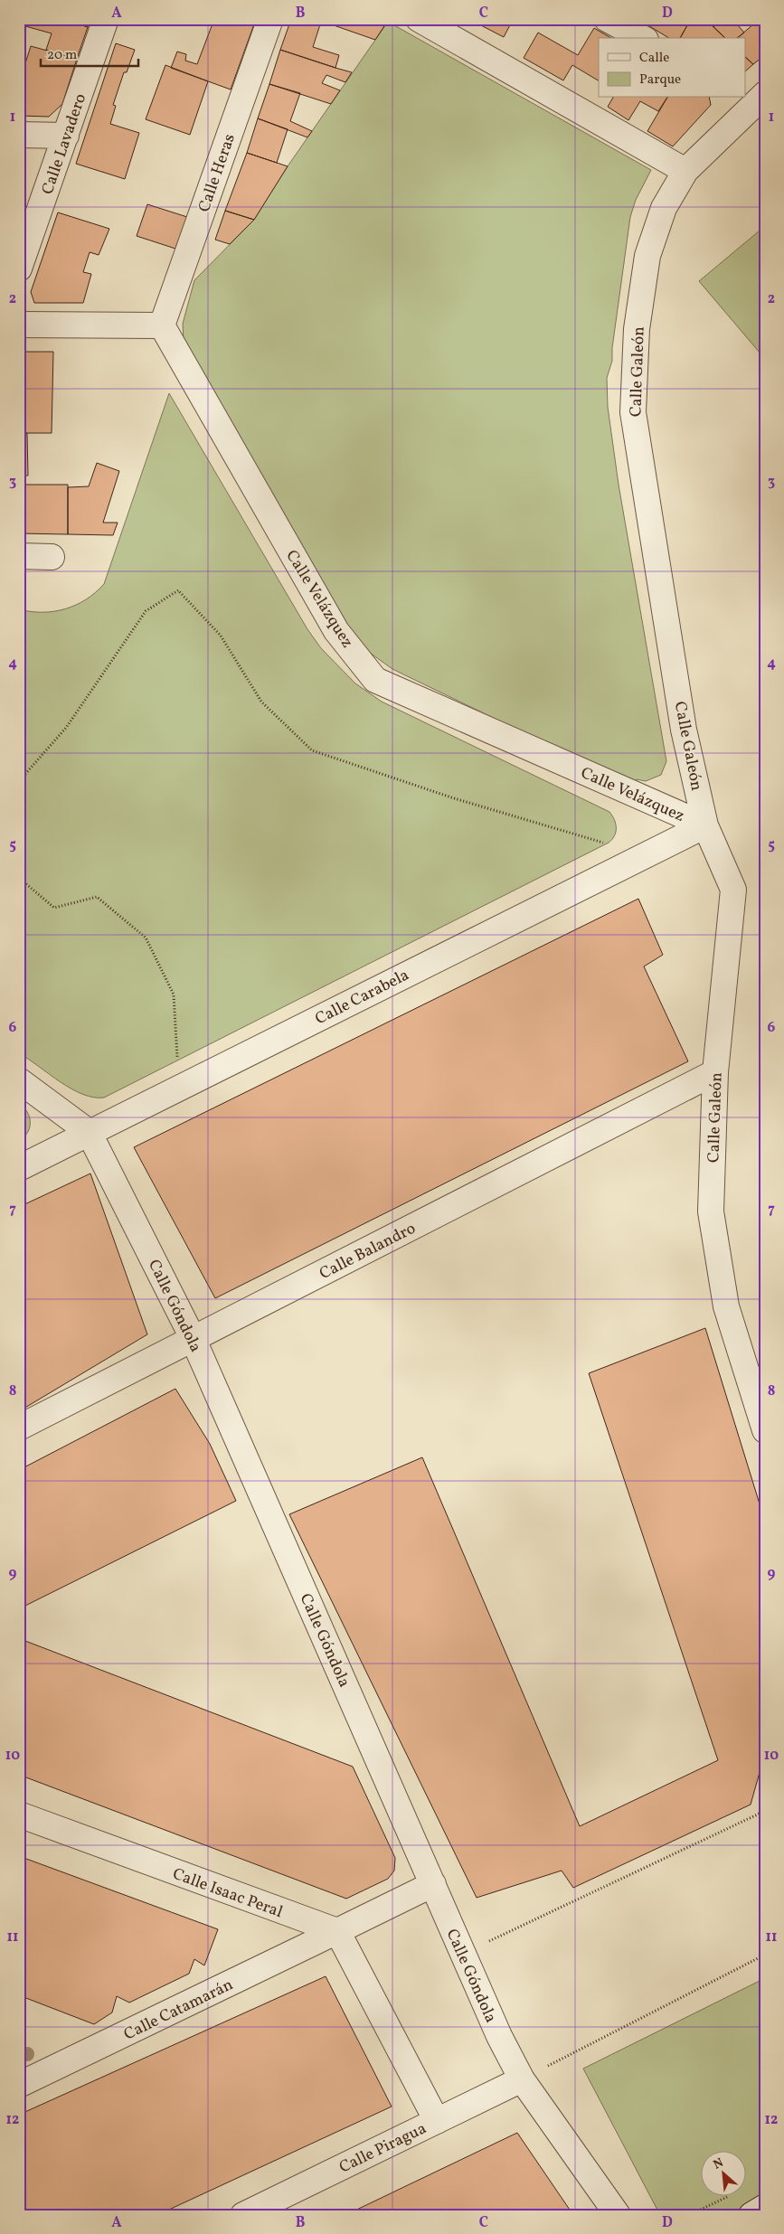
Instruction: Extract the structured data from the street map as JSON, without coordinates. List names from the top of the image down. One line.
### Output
{"streets":{"street":["Calle Lavadero","Calle Heras","Calle Galeón","Calle Velázquez","Calle Carabela","Calle Balandro","Calle Góndola","Calle Isaac Peral","Calle Catamarán","Calle Piragua"]},"crossings":[["Calle Heras","Calle Velázquez"],["Calle Galeón","Calle Velázquez"],["Calle Galeón","Calle Carabela"],["Calle Galeón","Calle Balandro"],["Calle Velázquez","Calle Carabela"],["Calle Carabela","Calle Góndola"],["Calle Balandro","Calle Góndola"],["Calle Góndola","Calle Piragua"],["Calle Isaac Peral","Calle Catamarán"]],"legend":["Calle","Parque"],"scale_bar":"20 m","north":"top left","grid":{"columns":["A","B","C","D"],"rows":["1","2","3","4","5","6","7","8","9","10","11","12"]}}
